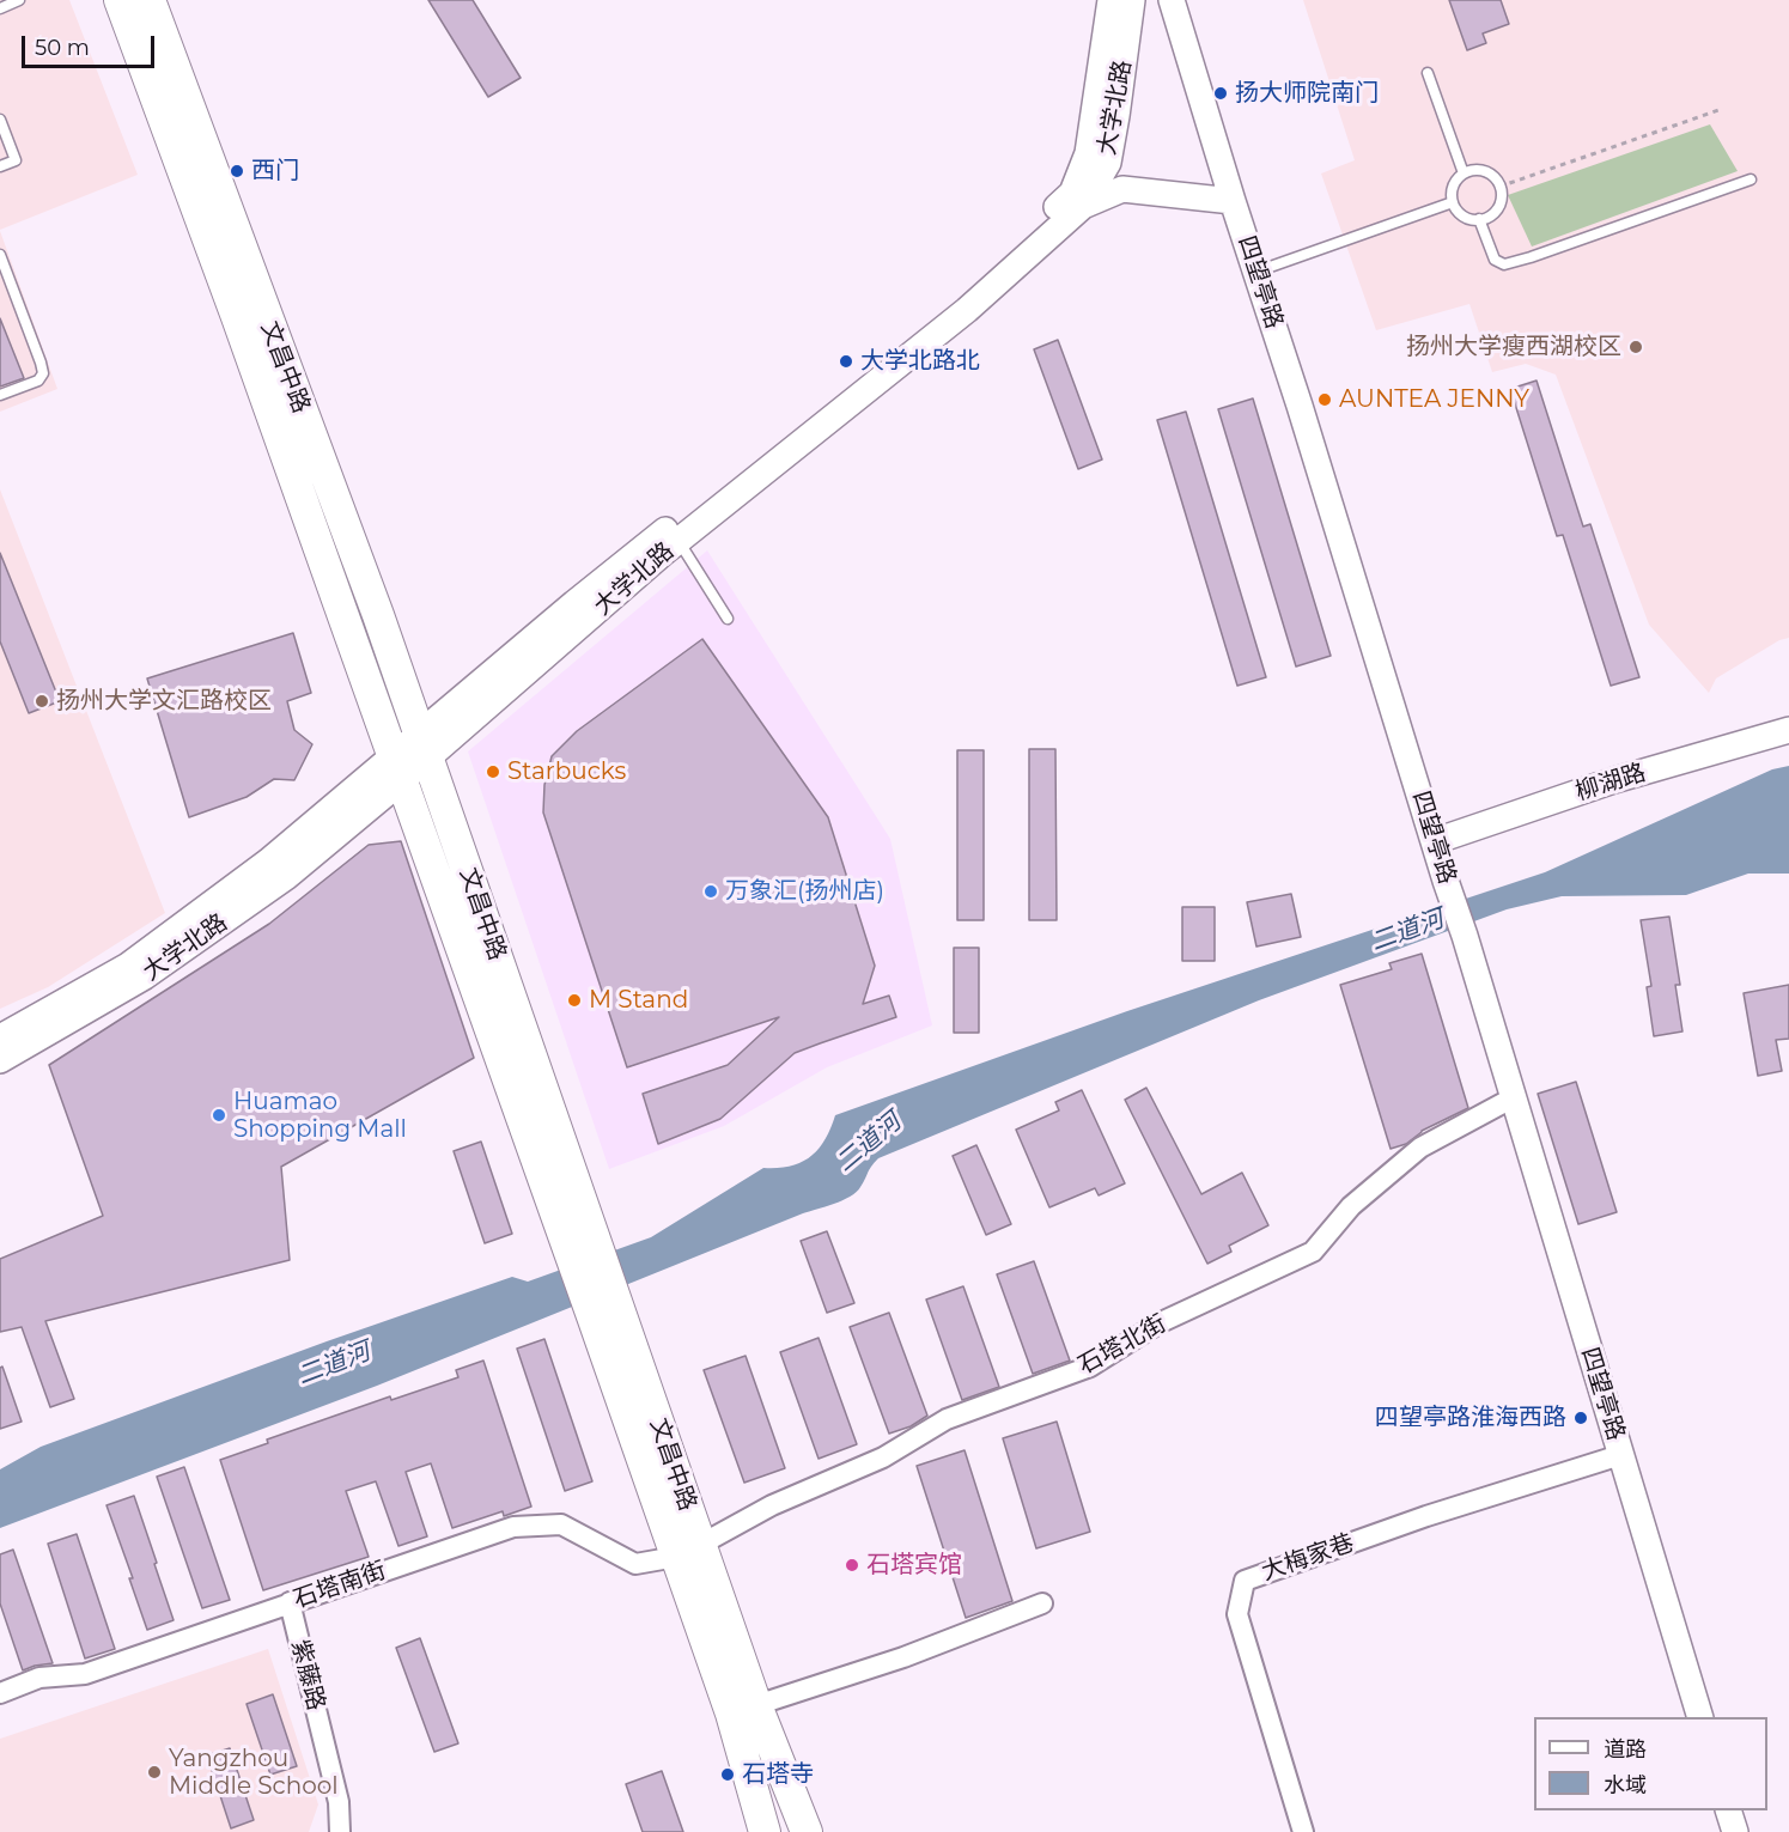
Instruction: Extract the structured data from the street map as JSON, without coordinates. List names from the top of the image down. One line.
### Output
{"streets":{"main road":["文昌中路"],"street":["大学北路","四望亭路","柳湖路","石塔北街","大梅家巷","石塔南街","紫藤路"]},"crossings":[["大学北路","文昌中路"],["四望亭路","柳湖路"],["四望亭路","石塔北街"],["四望亭路","大梅家巷"],["文昌中路","石塔北街"],["文昌中路","石塔南街"],["石塔北街","石塔南街"],["石塔南街","紫藤路"]],"water":["二道河"],"places":["扬大师院南门","西门","扬州大学瘦西湖校区","大学北路北","AUNTEA JENNY","扬州大学文汇路校区","Starbucks","万象汇(扬州店)","M Stand","Huamao Shopping Mall","四望亭路淮海西路","石塔宾馆","Yangzhou Middle School","石塔寺"],"legend":["道路","水域"],"scale_bar":"50 m"}
